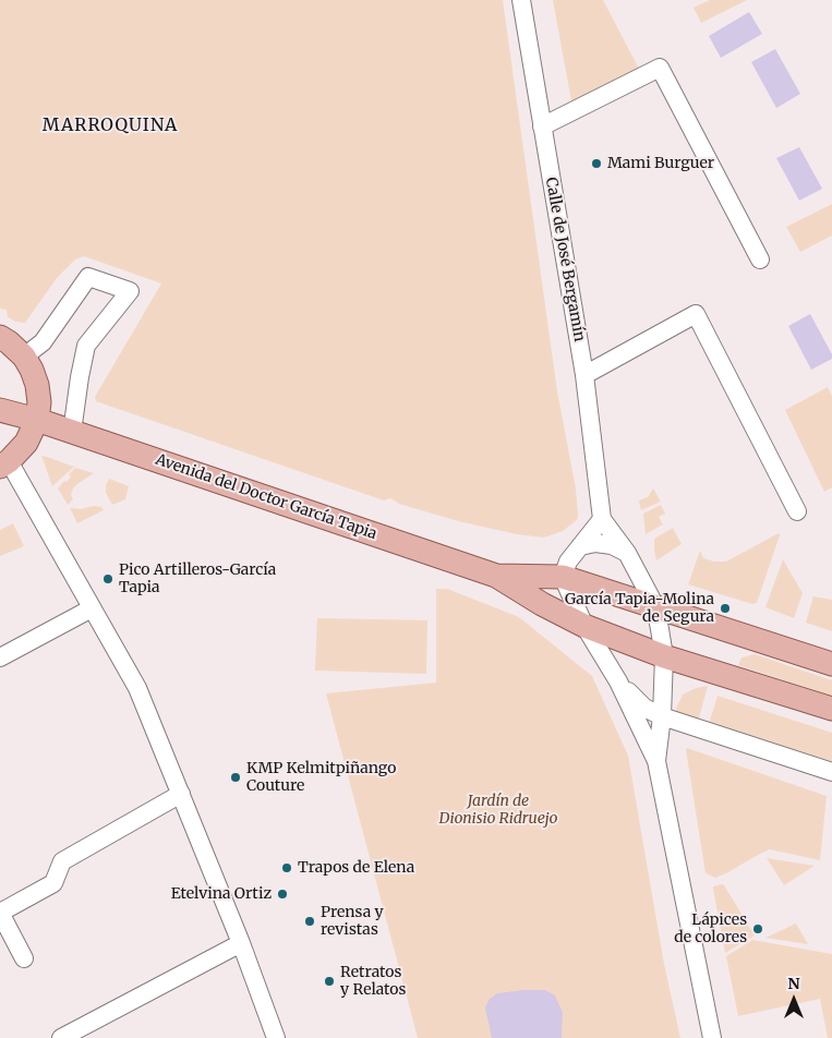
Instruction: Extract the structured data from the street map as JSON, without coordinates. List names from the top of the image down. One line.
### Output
{"streets":{"main road":["Avenida del Doctor García Tapia"],"street":["Calle de José Bergamín"]},"crossings":[["Calle de José Bergamín","Avenida del Doctor García Tapia"]],"districts":["MARROQUINA"],"parks":["Jardín de Dionisio Ridruejo"],"places":["Mami Burguer","Pico Artilleros-García Tapia","García Tapia-Molina de Segura","KMP Kelmitpiñango Couture","Trapos de Elena","Etelvina Ortiz","Prensa y revistas","Lápices de colores","Retratos y Relatos"],"north":"top"}
